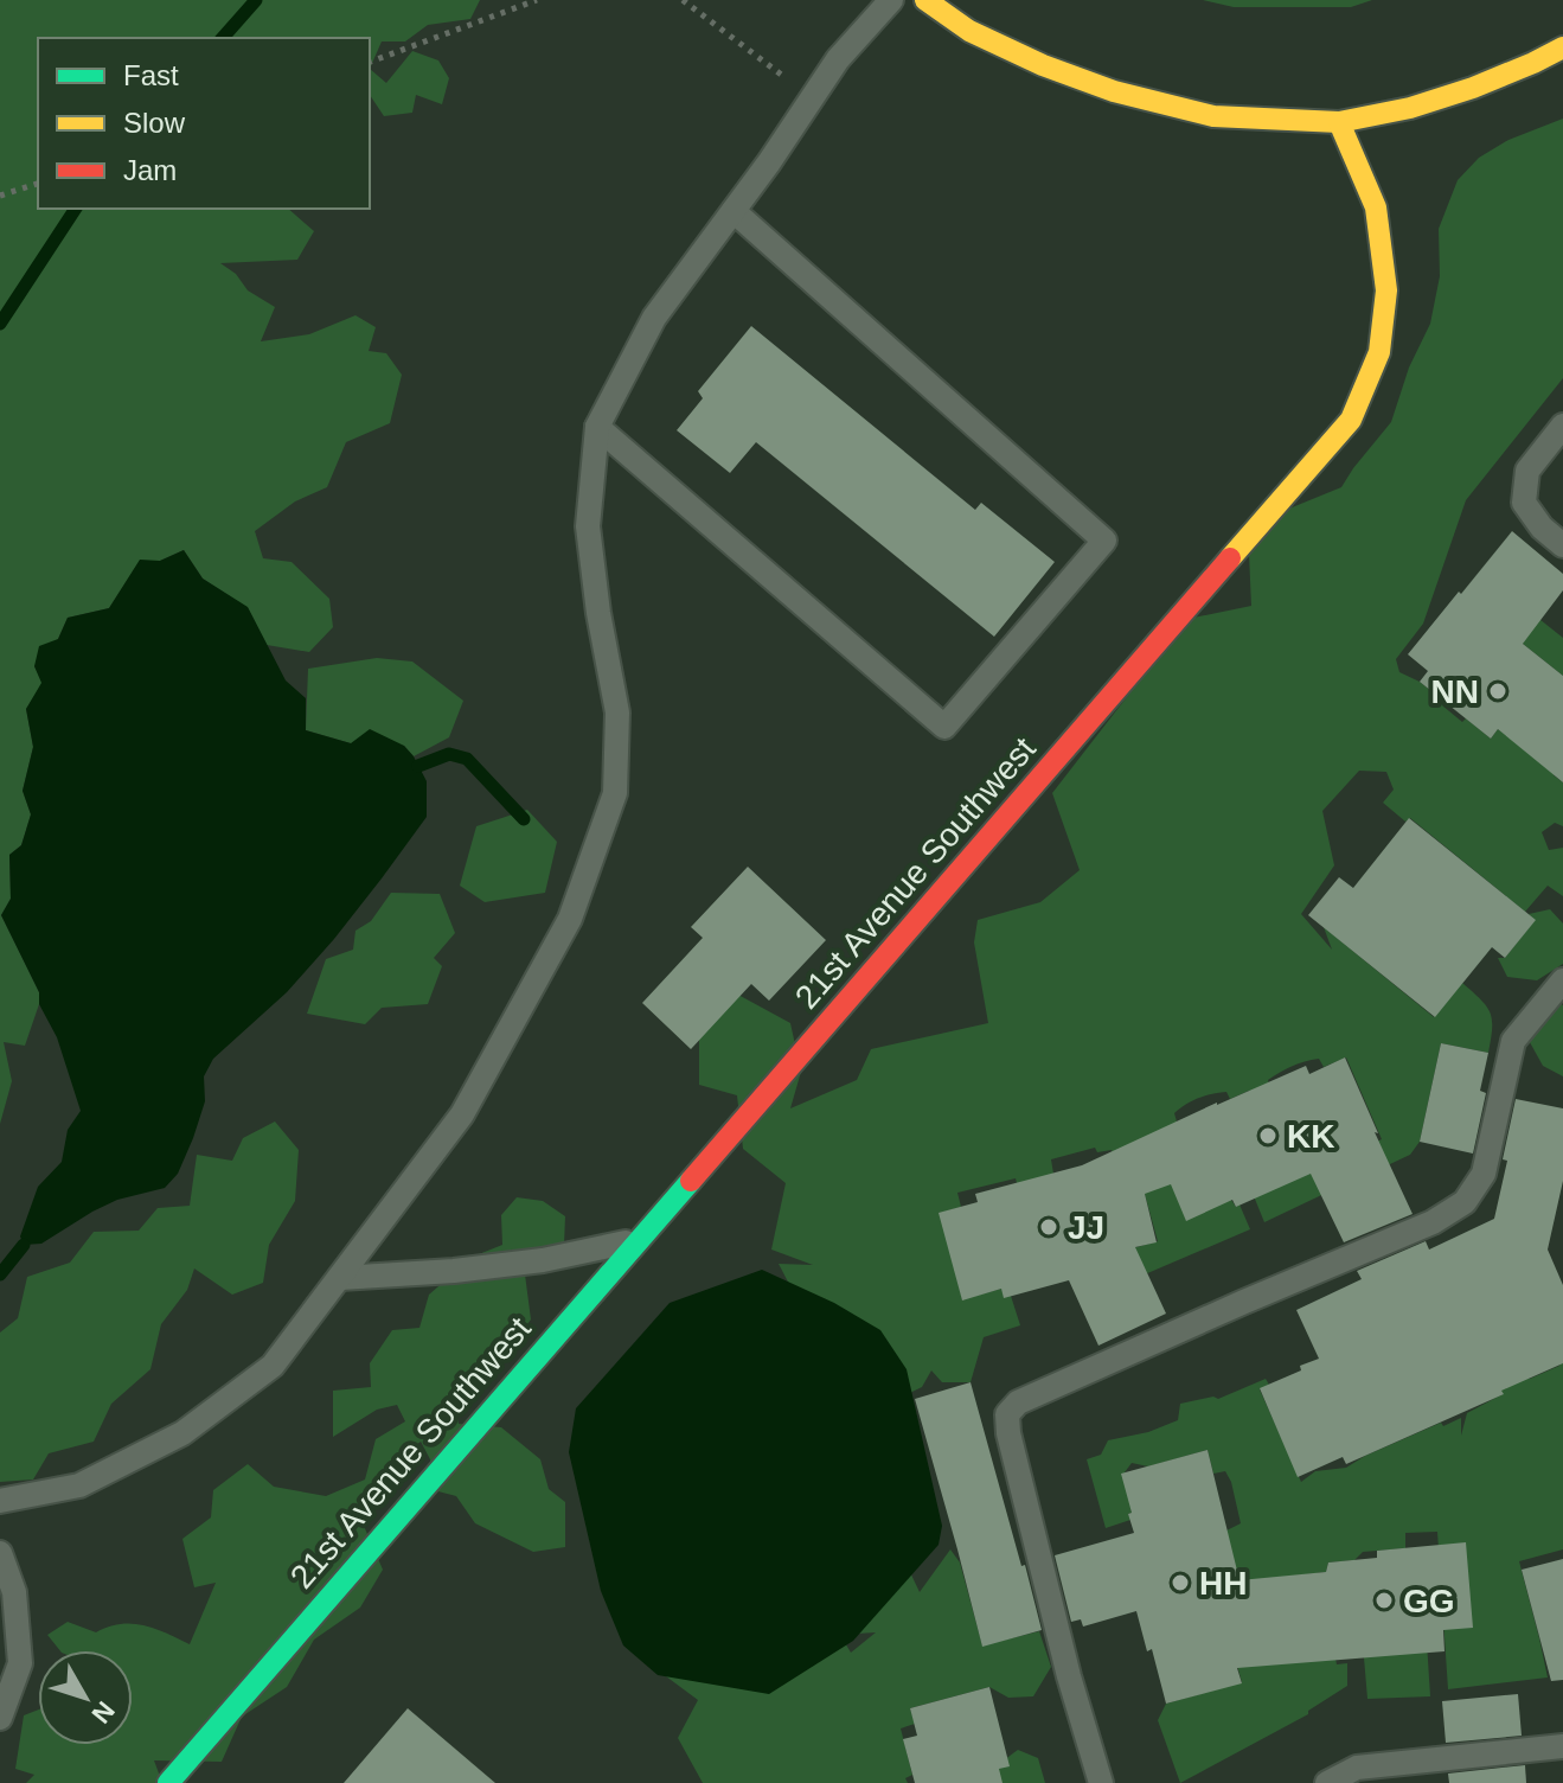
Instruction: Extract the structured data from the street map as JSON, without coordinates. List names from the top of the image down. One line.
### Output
{"streets":{"street":["21st Avenue Southwest"]},"places":["NN","KK","JJ","HH","GG"],"legend":["Fast","Slow","Jam"],"north":"bottom right"}
